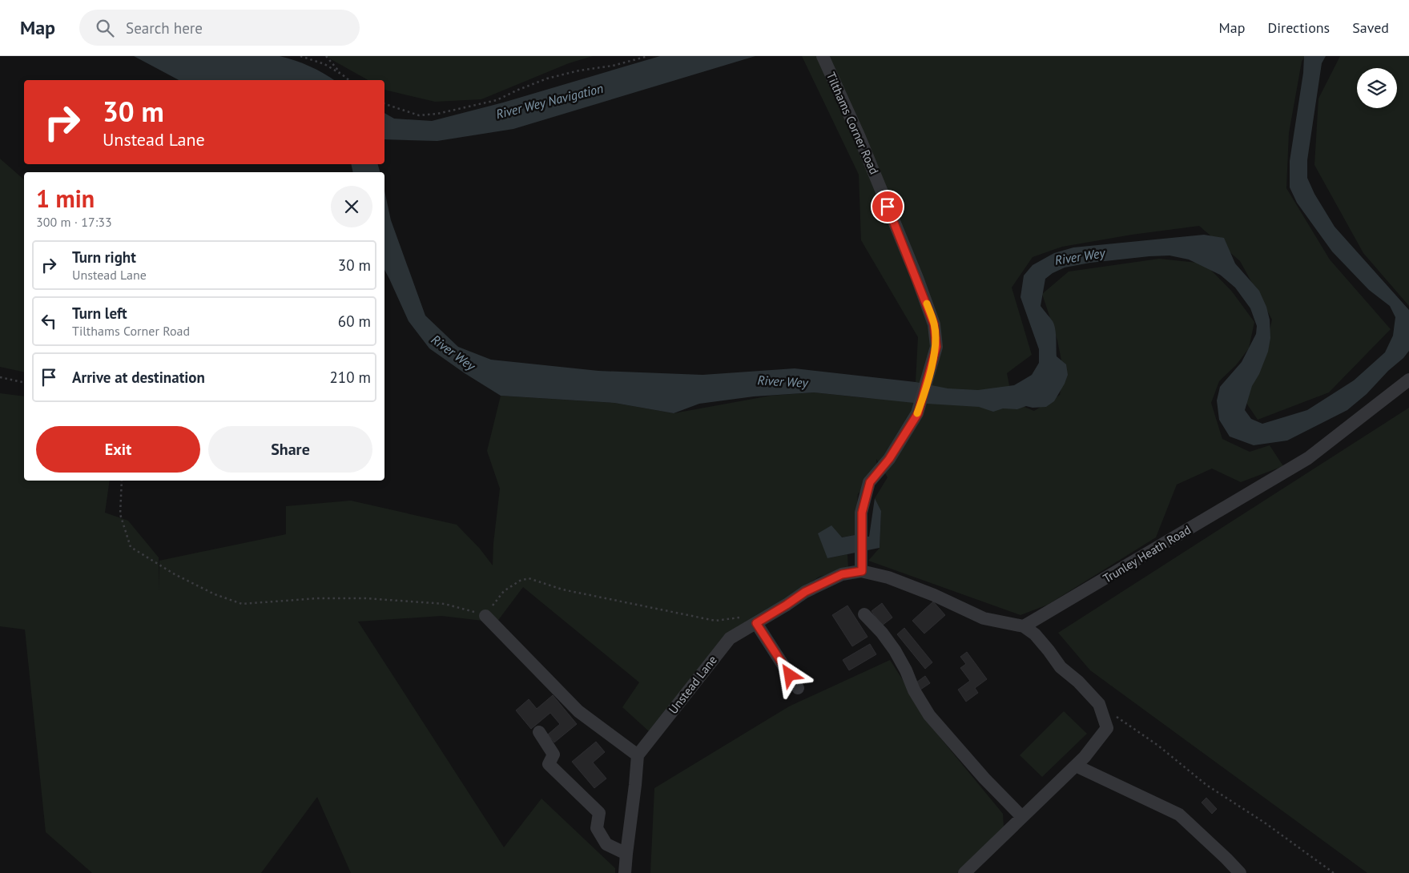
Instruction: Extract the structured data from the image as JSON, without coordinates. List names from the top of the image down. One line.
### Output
{"streets":{"street":["Tilthams Corner Road","Trunley Heath Road","Unstead Lane"]},"crossings":[["Tilthams Corner Road","Unstead Lane"]],"water":["River Wey Navigation","River Wey"],"page":{"header":"Map","search":"Search here","nav":["Map","Directions","Saved"],"turn":["30 m","Unstead Lane"],"heading":["1 min","300 m · 17:33"],"list":[{"name":"Turn right","note":"Unstead Lane","value":"30 m"},{"name":"Turn left","note":"Tilthams Corner Road","value":"60 m"},{"name":"Arrive at destination","value":"210 m"}],"buttons":["Exit","Share"]}}
